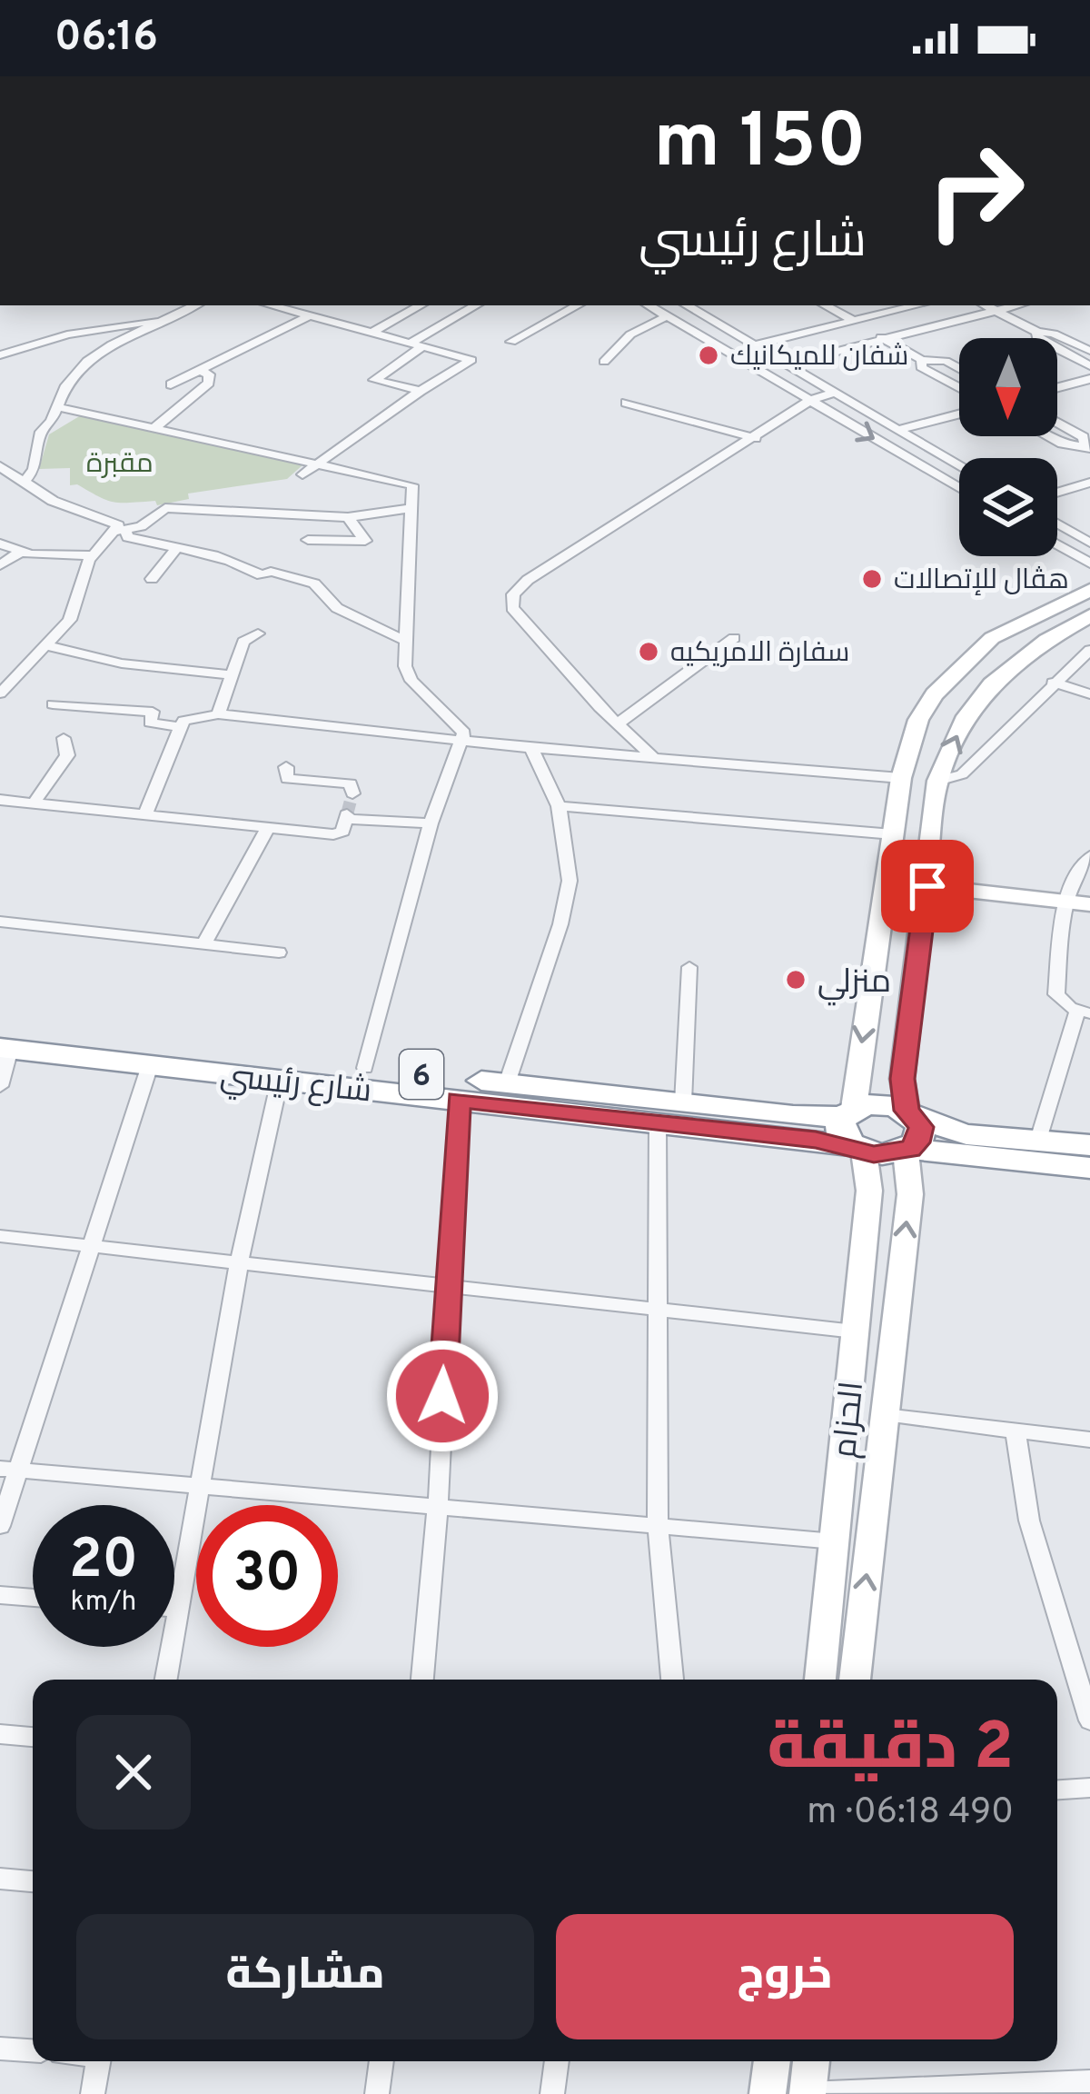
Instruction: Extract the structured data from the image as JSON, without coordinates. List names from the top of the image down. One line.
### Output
{"streets":{"highway":["6","شارع رئيسي"],"main road":["الحزام"]},"crossings":[["شارع رئيسي","الحزام"]],"parks":["مقبرة"],"places":["شفان للميكانيك","هڤال للإتصالات","سفارة الامريكيه","منزلي"],"north":"bottom","page":{"status":"06:16","turn":["150 m","شارع رئيسي"],"speed":"20 km/h","limit":"30","heading":["2 دقيقة","490 m · 06:18"],"buttons":["خروج","مشاركة"]}}
